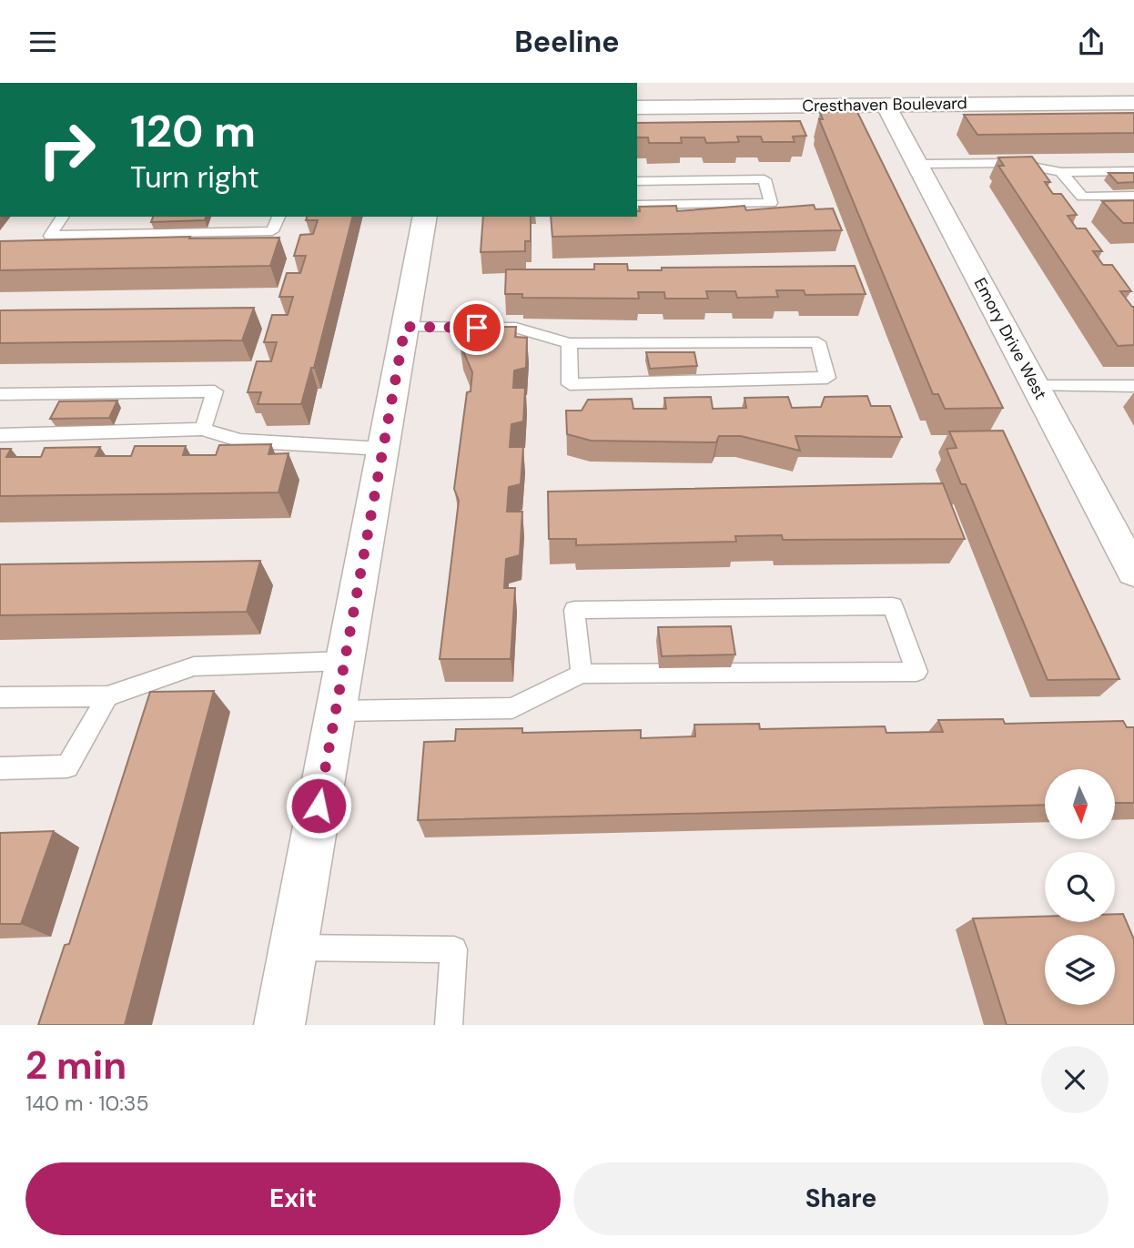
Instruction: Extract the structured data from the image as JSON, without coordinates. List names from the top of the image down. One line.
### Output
{"streets":{"street":["Cresthaven Boulevard","Emory Drive West"]},"crossings":[["Cresthaven Boulevard","Emory Drive West"]],"north":"bottom","page":{"header":"Beeline","turn":["120 m","Turn right"],"heading":["2 min","140 m · 10:35"],"buttons":["Exit","Share"]}}
